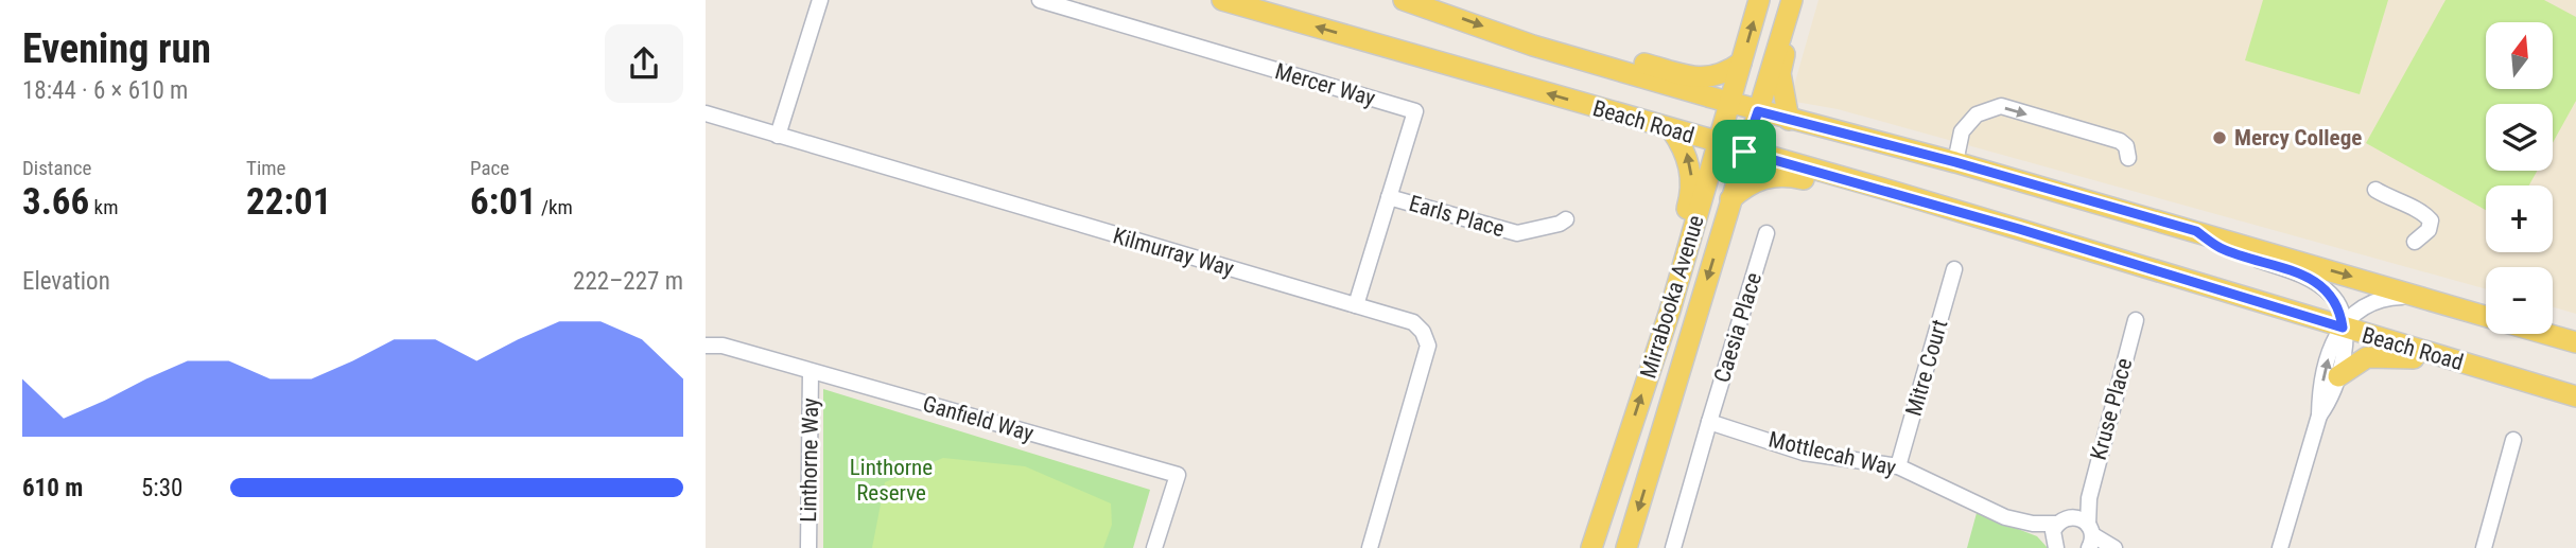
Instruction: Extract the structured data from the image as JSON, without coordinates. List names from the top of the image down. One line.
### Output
{"streets":{"main road":["Beach Road","Mirrabooka Avenue"],"street":["Mercer Way","Earls Place","Kilmurray Way","Caesia Place","Mitre Court","Kruse Place","Ganfield Way","Mottlecah Way","Linthorne Way"]},"crossings":[["Mercer Way","Earls Place"],["Mercer Way","Kilmurray Way"],["Beach Road","Mirrabooka Avenue"],["Caesia Place","Mottlecah Way"],["Mitre Court","Mottlecah Way"],["Kruse Place","Mottlecah Way"],["Ganfield Way","Linthorne Way"]],"parks":["Linthorne Reserve"],"places":["Mercy College"],"north":"top","page":{"heading":["Evening run","18:44 · 6 × 610 m"],"map_buttons":["+","−"],"stats":[["Distance","3.66 km"],["Time","22:01"],["Pace","6:01 /km"]],"chart":["Elevation","222–227 m"],"list":[{"name":"610 m","note":"5:30"}]}}
